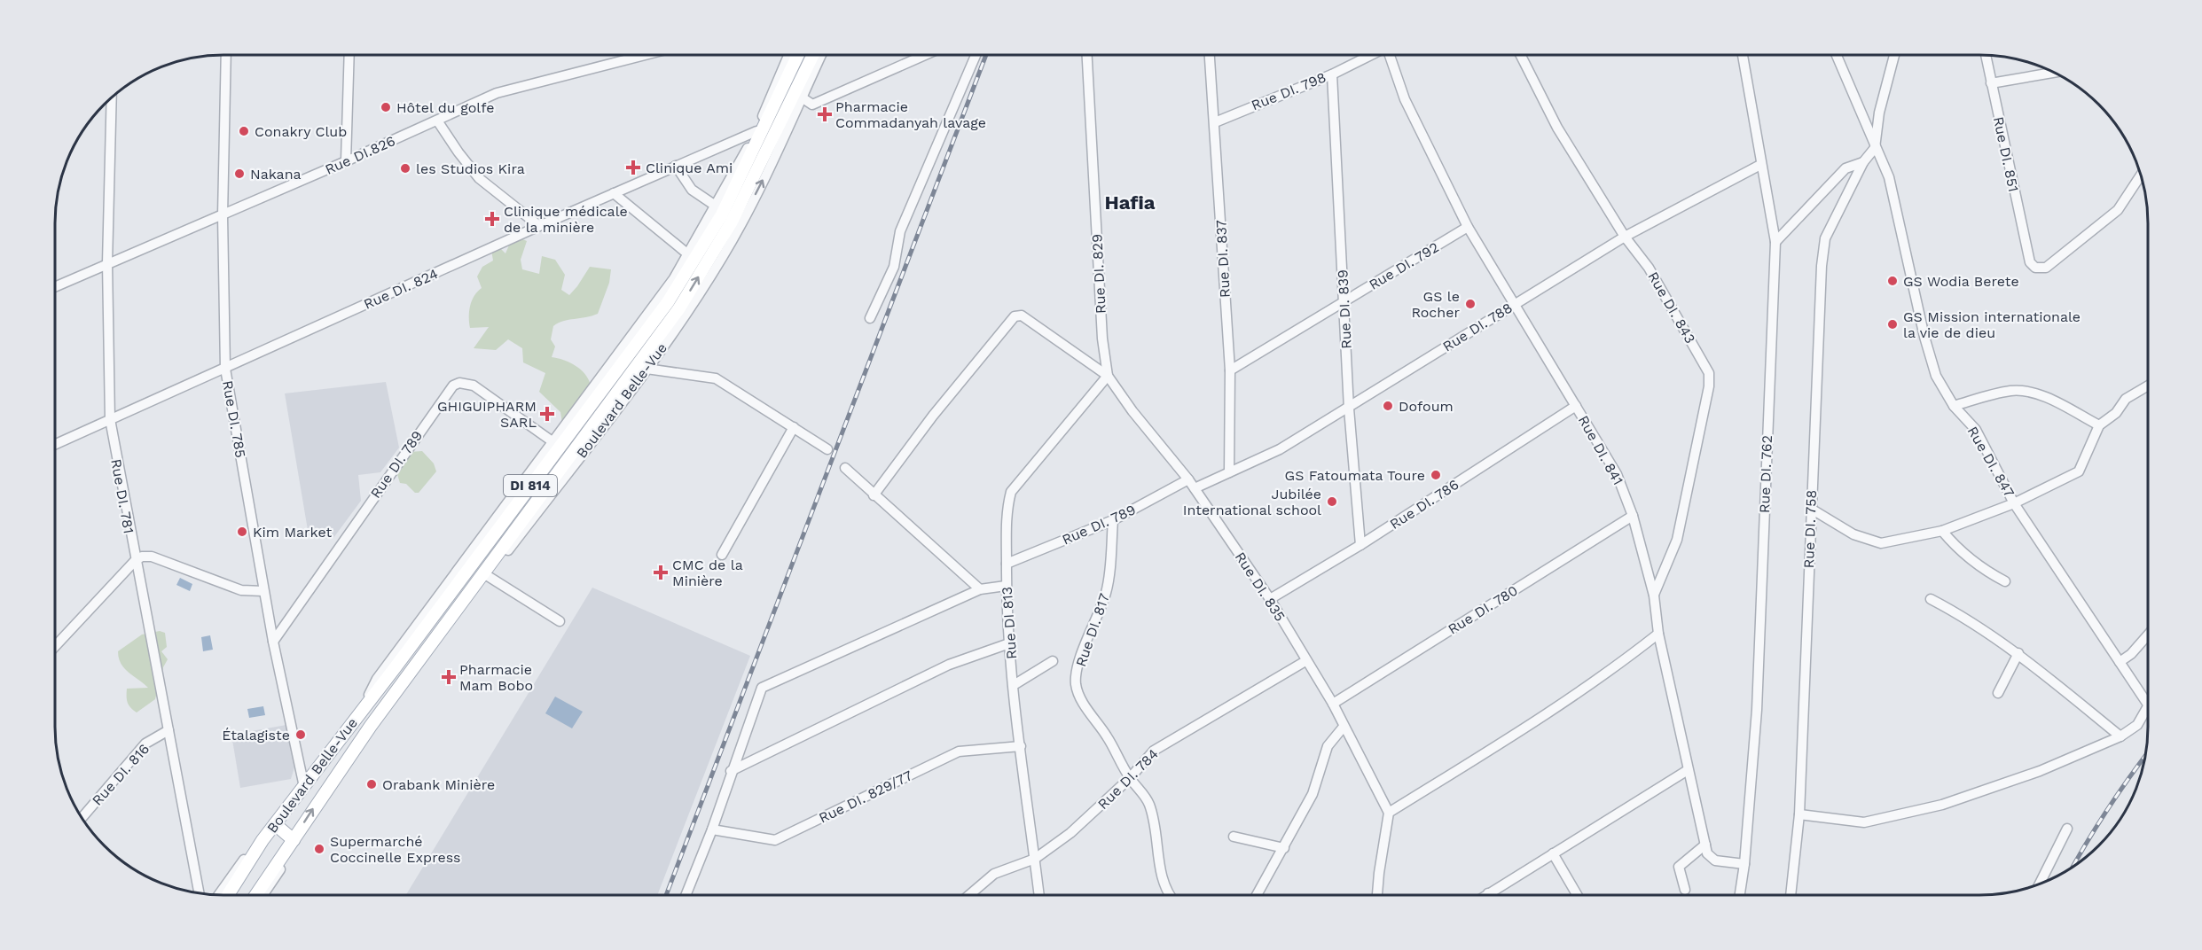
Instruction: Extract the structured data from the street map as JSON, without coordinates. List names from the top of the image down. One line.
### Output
{"streets":{"main road":["Boulevard Belle-Vue","DI 814"],"street":["Rue DI. 798","Rue DI. 851","Rue DI.826","Rue DI. 837","Rue DI. 792","Rue DI. 829","Rue DI. 824","Rue DI. 843","Rue DI. 839","Rue DI. 788","Rue DI. 785","Rue DI. 841","Rue DI. 847","Rue DI. 789","Rue DI. 762","Rue DI. 781","Rue DI. 786","Rue DI. 758","Rue DI. 835","Rue DI. 780","Rue DI 813","Rue DI. 817","Rue DI. 816","Rue DI. 784","Rue DI. 829/77"]},"crossings":[["Rue DI. 798","Rue DI. 837"],["Rue DI. 798","Rue DI. 839"],["Rue DI.826","Rue DI. 785"],["Rue DI.826","Rue DI. 781"],["Rue DI. 837","Rue DI. 792"],["Rue DI. 837","Rue DI. 788"],["Rue DI. 792","Rue DI. 839"],["Rue DI. 792","Rue DI. 841"],["Rue DI. 829","Rue DI. 835"],["Rue DI. 829","Rue DI 813"],["Rue DI. 824","Boulevard Belle-Vue"],["Rue DI. 824","Rue DI. 785"],["Rue DI. 824","Rue DI. 781"],["Rue DI. 843","Rue DI. 788"],["Rue DI. 843","Rue DI. 841"],["Rue DI. 839","Rue DI. 788"],["Rue DI. 839","Rue DI. 786"],["Rue DI. 788","Rue DI. 841"],["Rue DI. 788","Rue DI. 762"],["Rue DI. 788","Rue DI. 835"],["Boulevard Belle-Vue","Rue DI. 785"],["Boulevard Belle-Vue","Rue DI. 789"],["Rue DI. 785","Rue DI. 789"],["Rue DI. 841","Rue DI. 786"],["Rue DI. 841","Rue DI. 780"],["Rue DI. 847","Rue DI. 758"],["Rue DI. 789","Rue DI. 835"],["Rue DI. 789","Rue DI 813"],["Rue DI. 789","Rue DI. 817"],["Rue DI. 762","Rue DI. 758"],["Rue DI. 781","Rue DI. 816"],["Rue DI. 786","Rue DI. 835"],["Rue DI. 835","Rue DI. 780"],["Rue DI. 835","Rue DI 813"],["Rue DI. 835","Rue DI. 784"],["Rue DI 813","Rue DI. 784"],["Rue DI 813","Rue DI. 829/77"],["Rue DI. 817","Rue DI. 784"]],"districts":["Hafia"],"places":{"other":["Hôtel du golfe","Conakry Club","les Studios Kira","Nakana","GS Wodia Berete","GS le Rocher","GS Mission internationale la vie de dieu","Dofoum","GS Fatoumata Toure","Jubilée International school","Kim Market","Étalagiste","Orabank Minière","Supermarché Coccinelle Express"],"health":["Pharmacie Commadanyah lavage","Clinique Ami","Clinique médicale de la minière","GHIGUIPHARM SARL","CMC de la Minière","Pharmacie Mam Bobo"]}}
